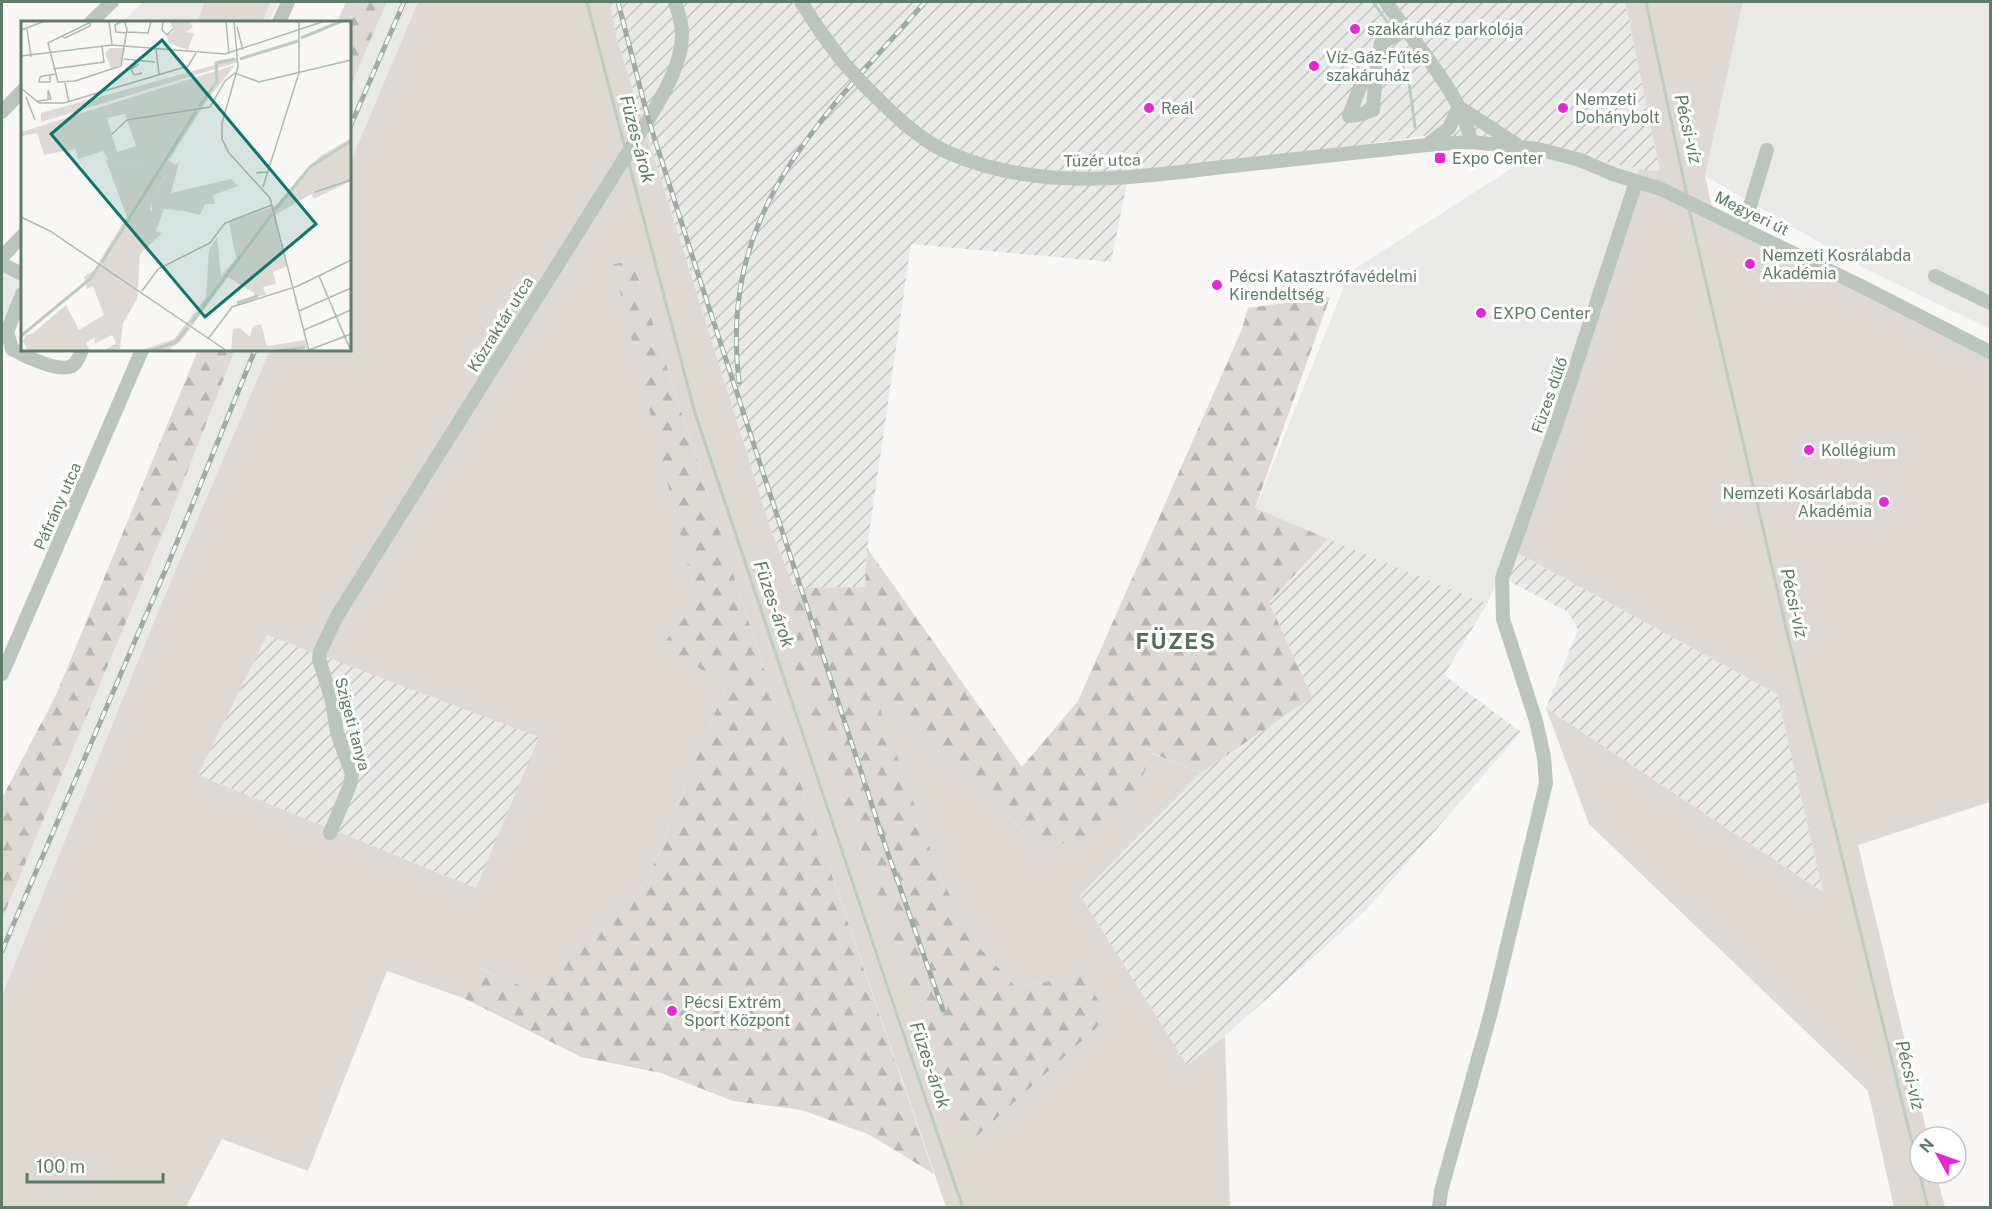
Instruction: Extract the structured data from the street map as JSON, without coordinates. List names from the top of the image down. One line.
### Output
{"streets":{"street":["Tüzér utca","Megyeri út","Közraktár utca","Füzes dűlő","Páfrány utca","Szigeti tanya"]},"crossings":[["Tüzér utca","Megyeri út"],["Megyeri út","Füzes dűlő"],["Közraktár utca","Szigeti tanya"]],"districts":["FÜZES"],"water":["Pécsi-víz","Füzes-árok"],"places":{"other":["szakáruház parkolója","Víz-Gáz-Fűtés szakáruház","Reál","Nemzeti Dohánybolt","Nemzeti Kosrálabda Akadémia","Pécsi Katasztrófavédelmi Kirendeltség","EXPO Center","Kollégium","Nemzeti Kosárlabda Akadémia","Pécsi Extrém Sport Központ"],"transit":["Expo Center"]},"scale_bar":"100 m","north":"top left"}
